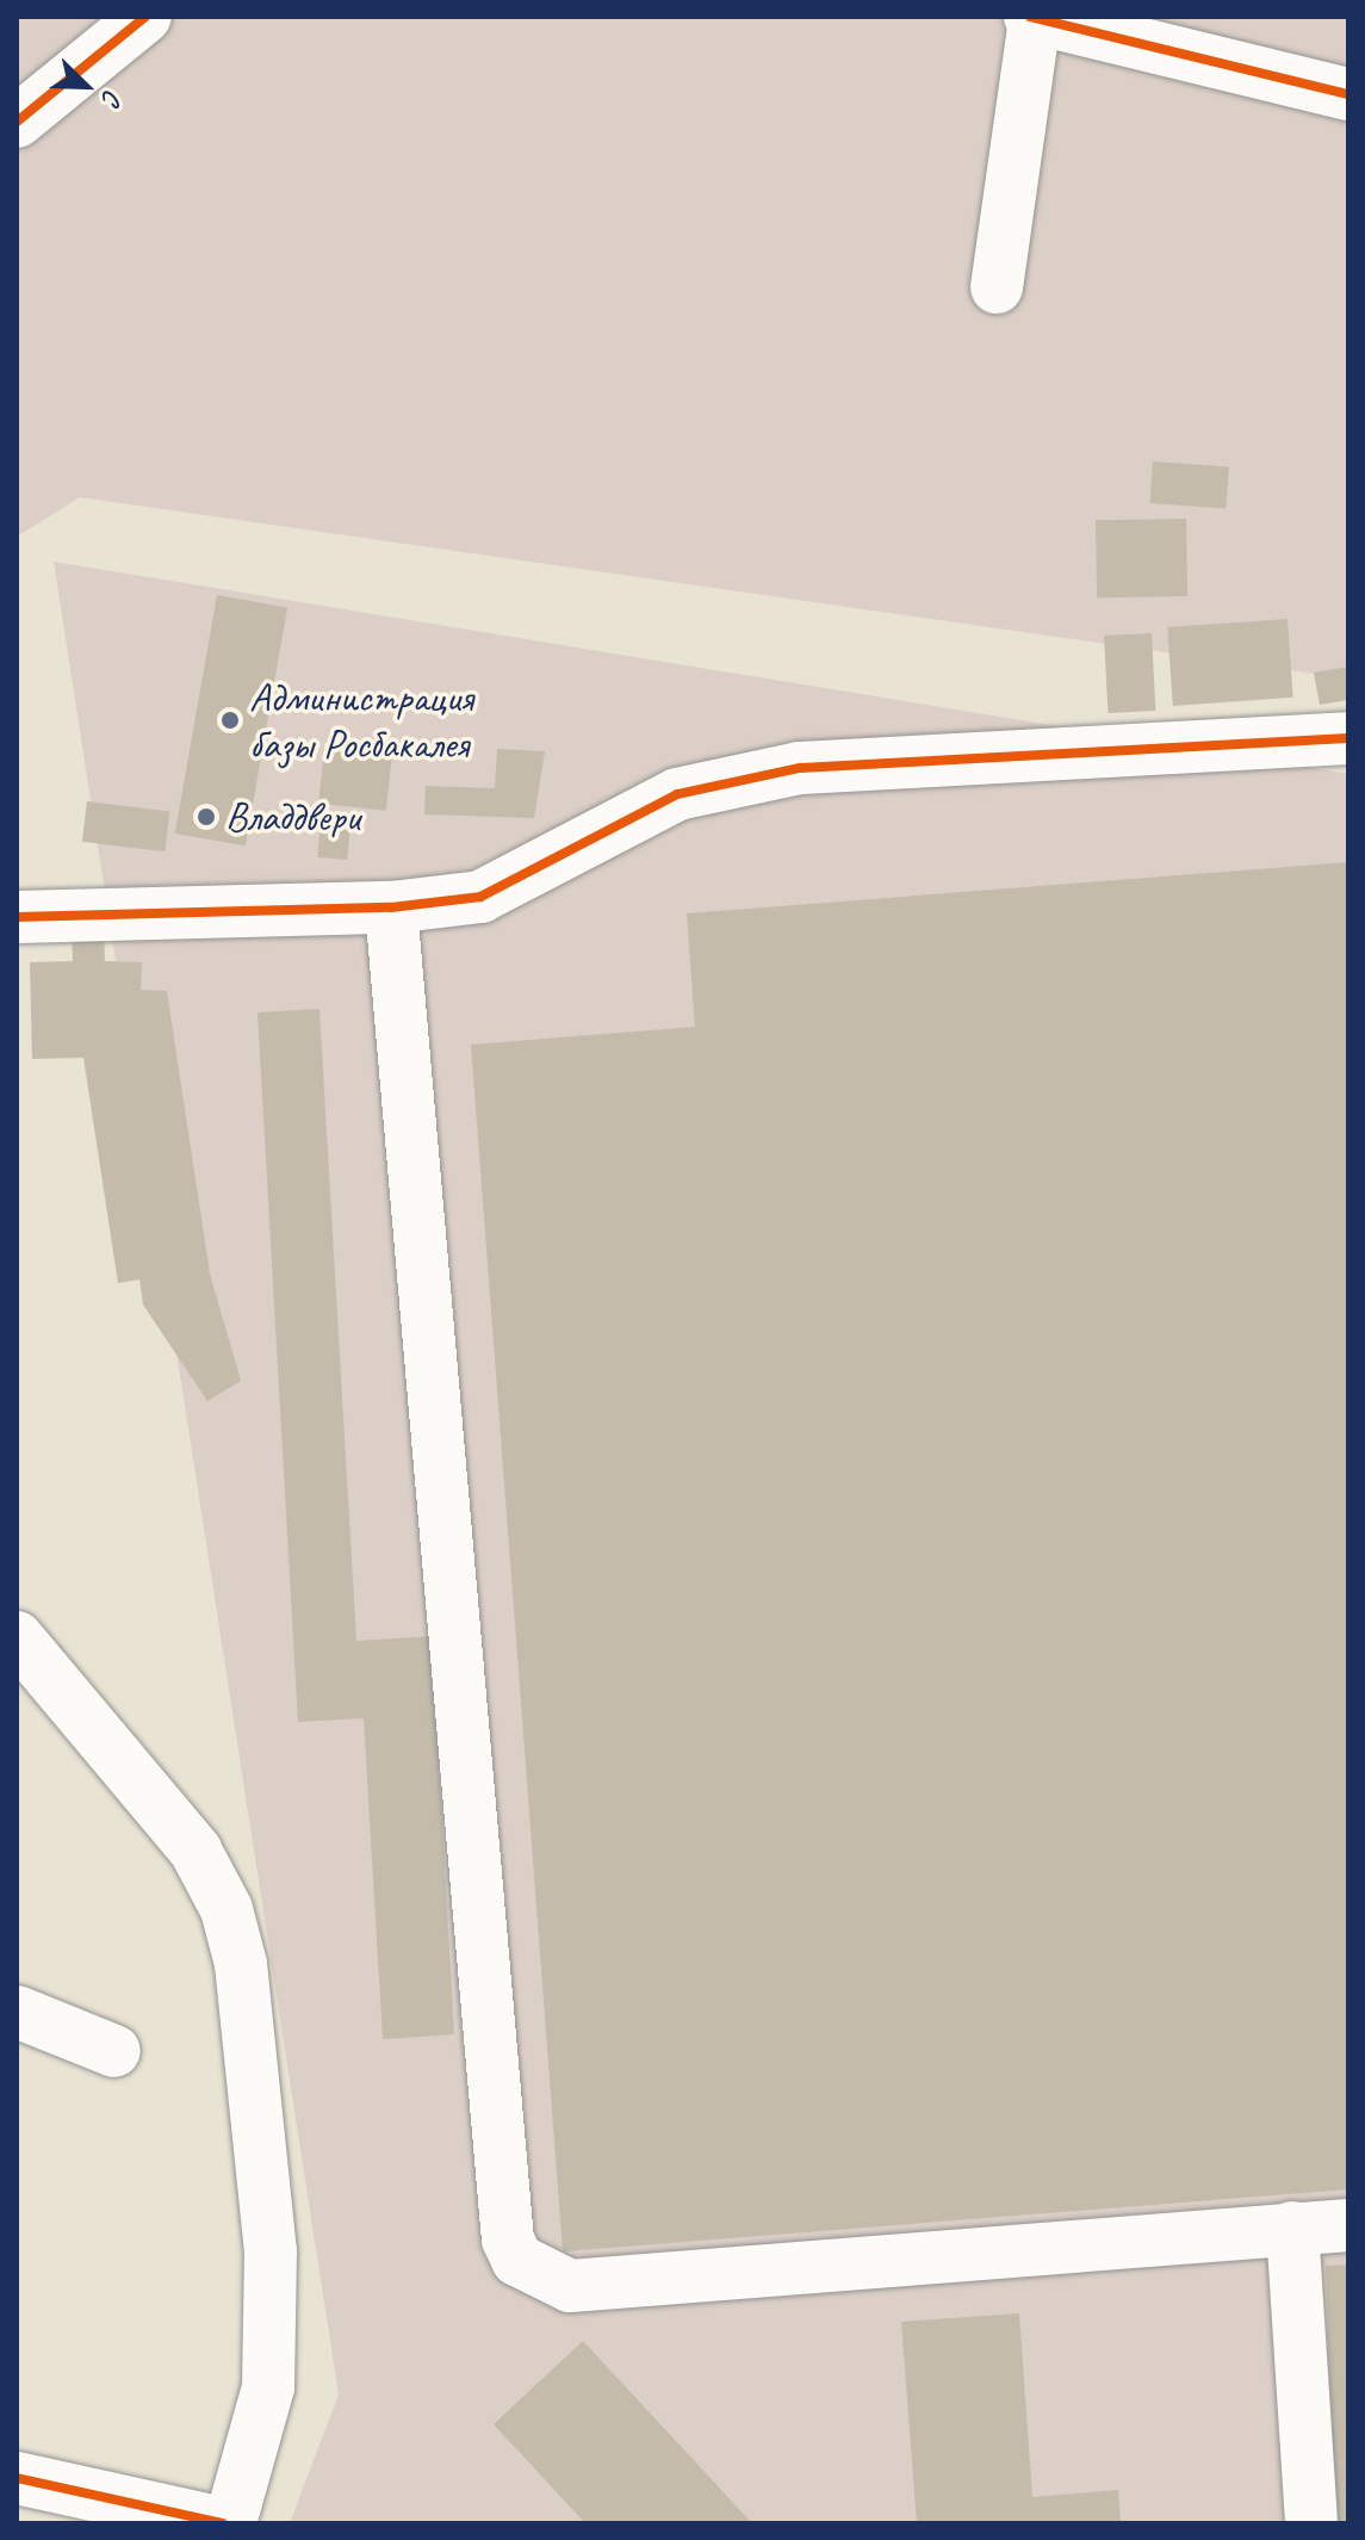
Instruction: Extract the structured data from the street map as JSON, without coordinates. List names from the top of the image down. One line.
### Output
{"places":["Администрация базы Росбакалея","Владдвери"],"north":"bottom right"}
